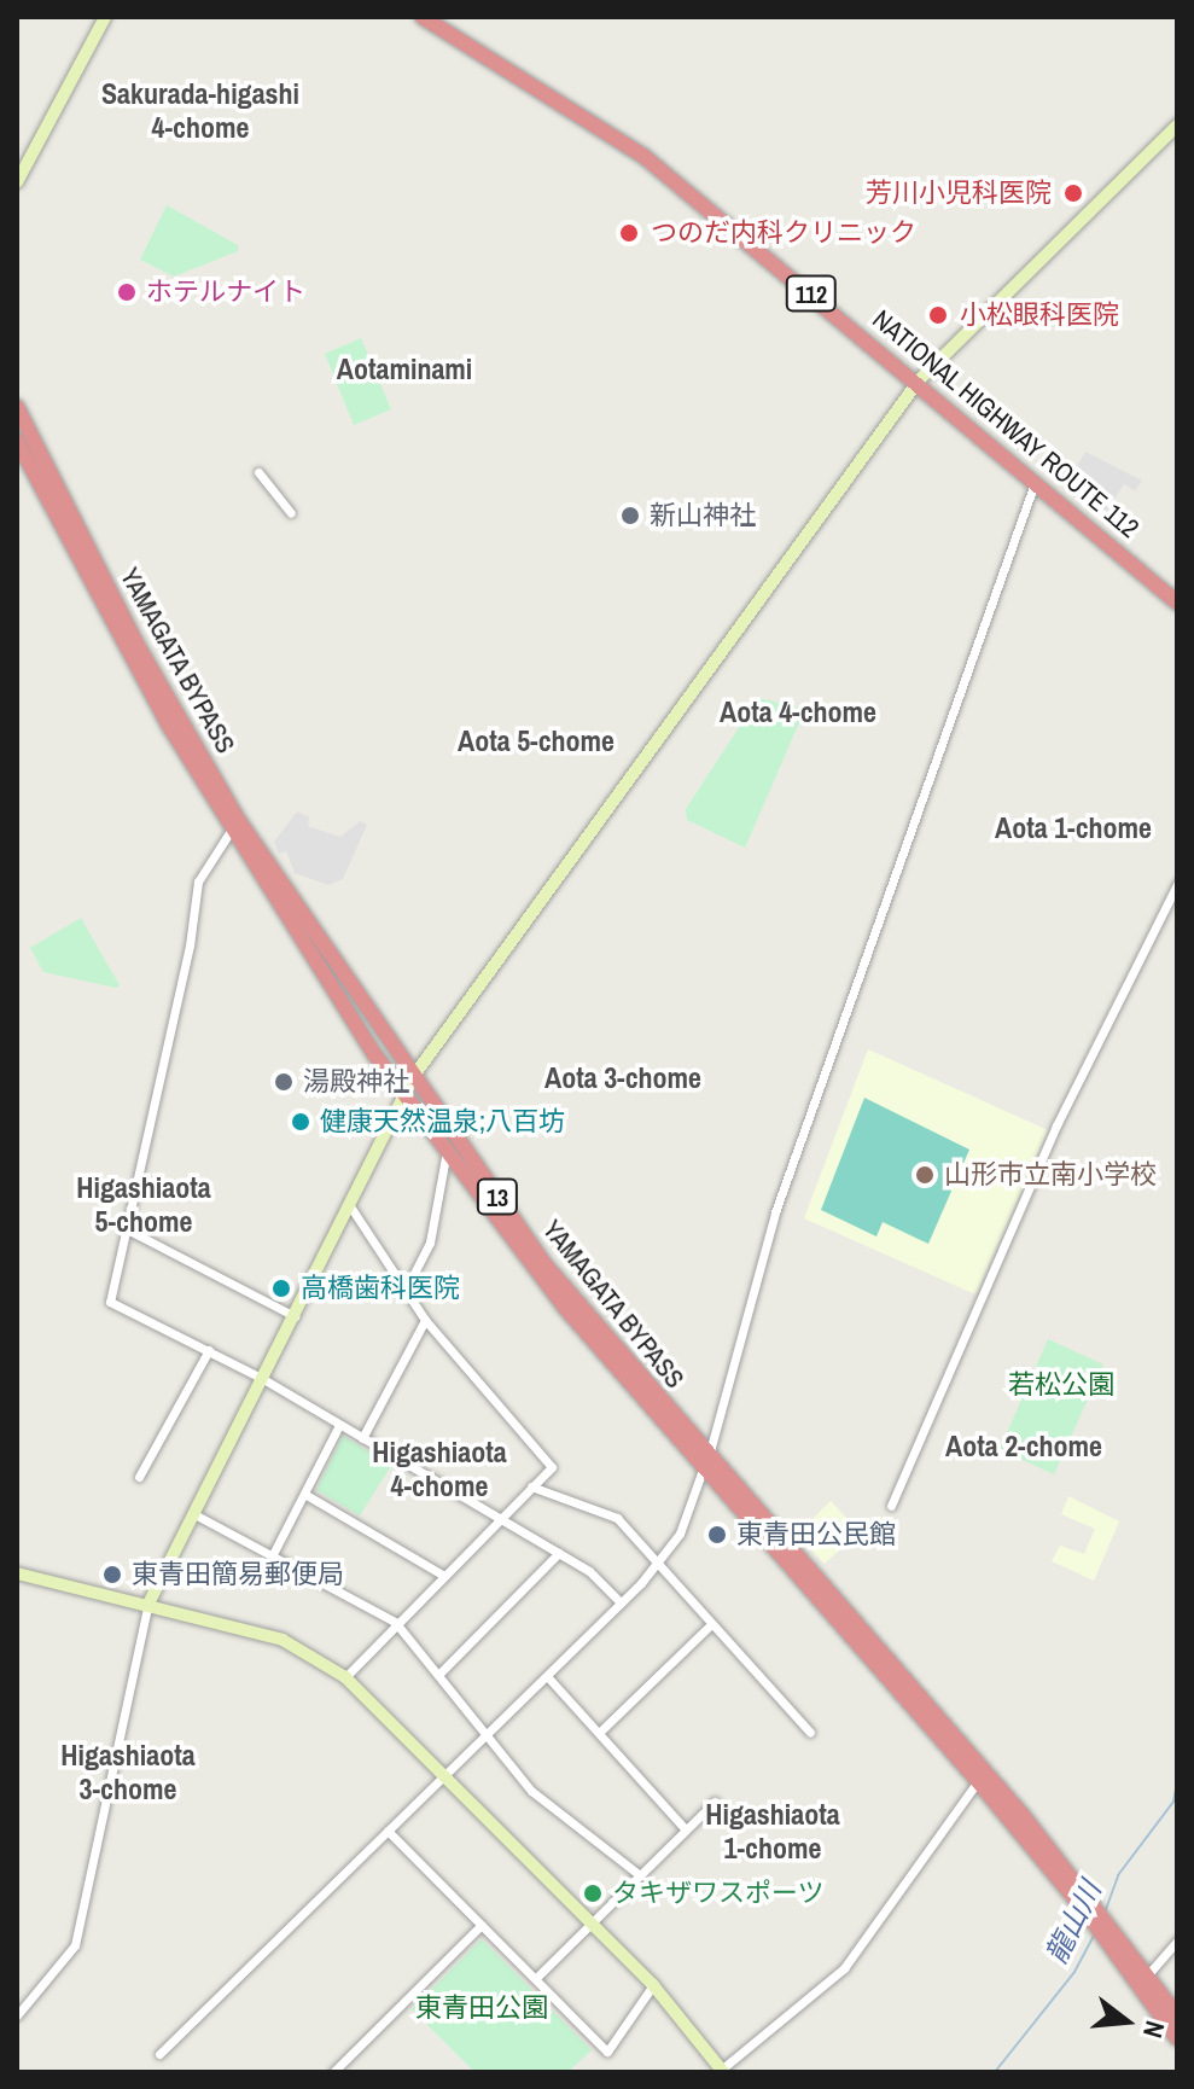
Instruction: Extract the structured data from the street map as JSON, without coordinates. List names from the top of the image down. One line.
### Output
{"streets":{"highway":["112","NATIONAL HIGHWAY ROUTE 112","YAMAGATA BYPASS","13"]},"districts":["Sakurada-higashi 4-chome","Aotaminami","Aota 4-chome","Aota 5-chome","Aota 1-chome","Aota 3-chome","Higashiaota 5-chome","Aota 2-chome","Higashiaota 4-chome","Higashiaota 3-chome","Higashiaota 1-chome"],"water":["龍山川"],"parks":["若松公園","東青田公園"],"places":["芳川小児科医院","つのだ内科クリニック","ホテルナイト","小松眼科医院","新山神社","湯殿神社","健康天然温泉;八百坊","山形市立南小学校","高橋歯科医院","東青田公民館","東青田簡易郵便局","タキザワスポーツ"],"north":"right"}
